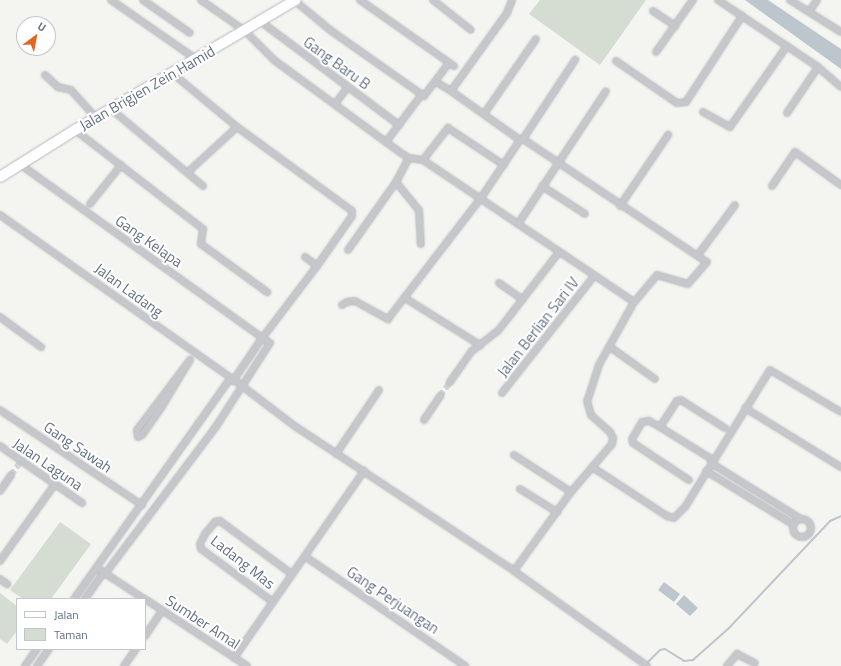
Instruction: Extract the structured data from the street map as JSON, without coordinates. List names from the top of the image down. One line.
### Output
{"streets":{"main road":["Jalan Brigjen Zein Hamid"],"street":["Gang Baru B","Gang Kelapa","Jalan Ladang","Jalan Berlian Sari IV","Gang Sawah","Jalan Laguna","Ladang Mas","Gang Perjuangan","Sumber Amal"]},"crossings":[["Gang Baru B","Jalan Brigjen Zein Hamid"],["Jalan Brigjen Zein Hamid","Gang Kelapa"]],"legend":["Jalan","Taman"],"north":"top right"}
